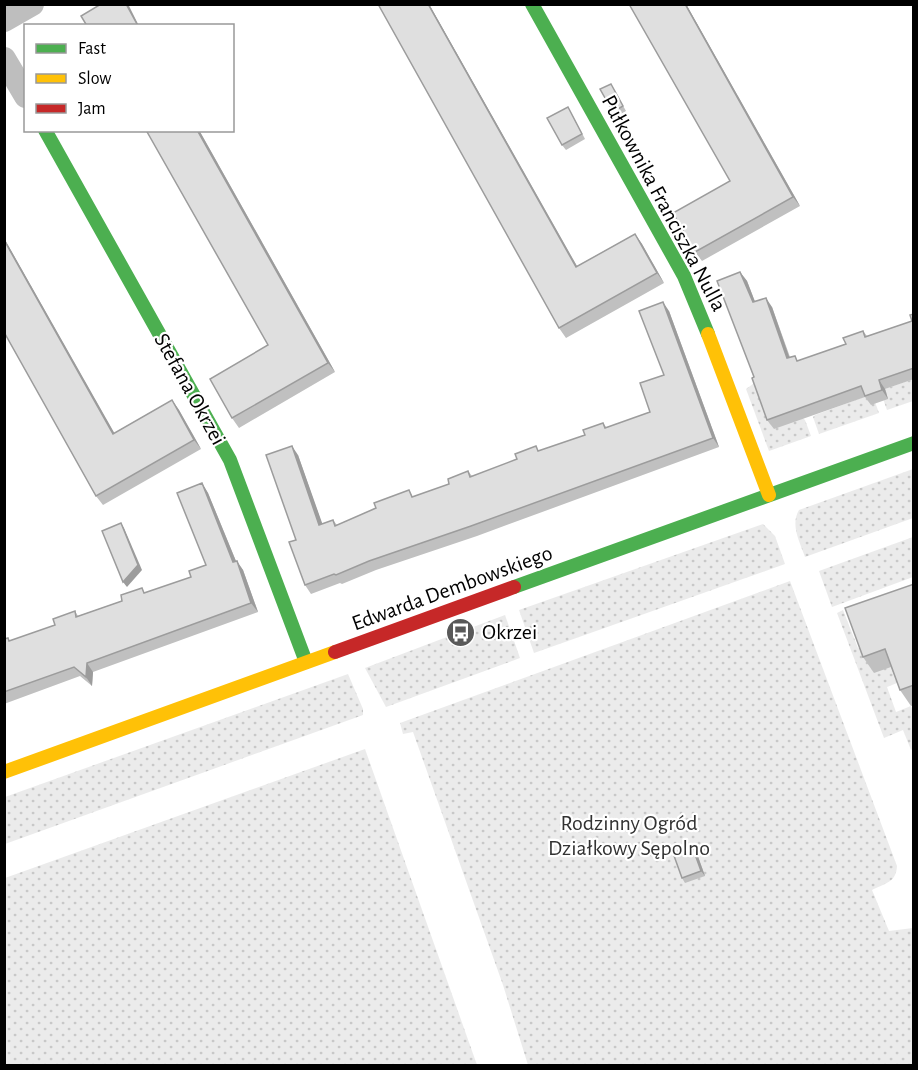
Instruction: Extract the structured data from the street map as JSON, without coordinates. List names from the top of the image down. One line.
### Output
{"streets":{"street":["Pułkownika Franciszka Nulla","Stefana Okrzei","Edwarda Dembowskiego"]},"crossings":[["Pułkownika Franciszka Nulla","Edwarda Dembowskiego"],["Stefana Okrzei","Edwarda Dembowskiego"]],"parks":["Rodzinny Ogród Działkowy Sępolno"],"places":{"bus stop":["Okrzei"]},"legend":["Fast","Slow","Jam"]}
